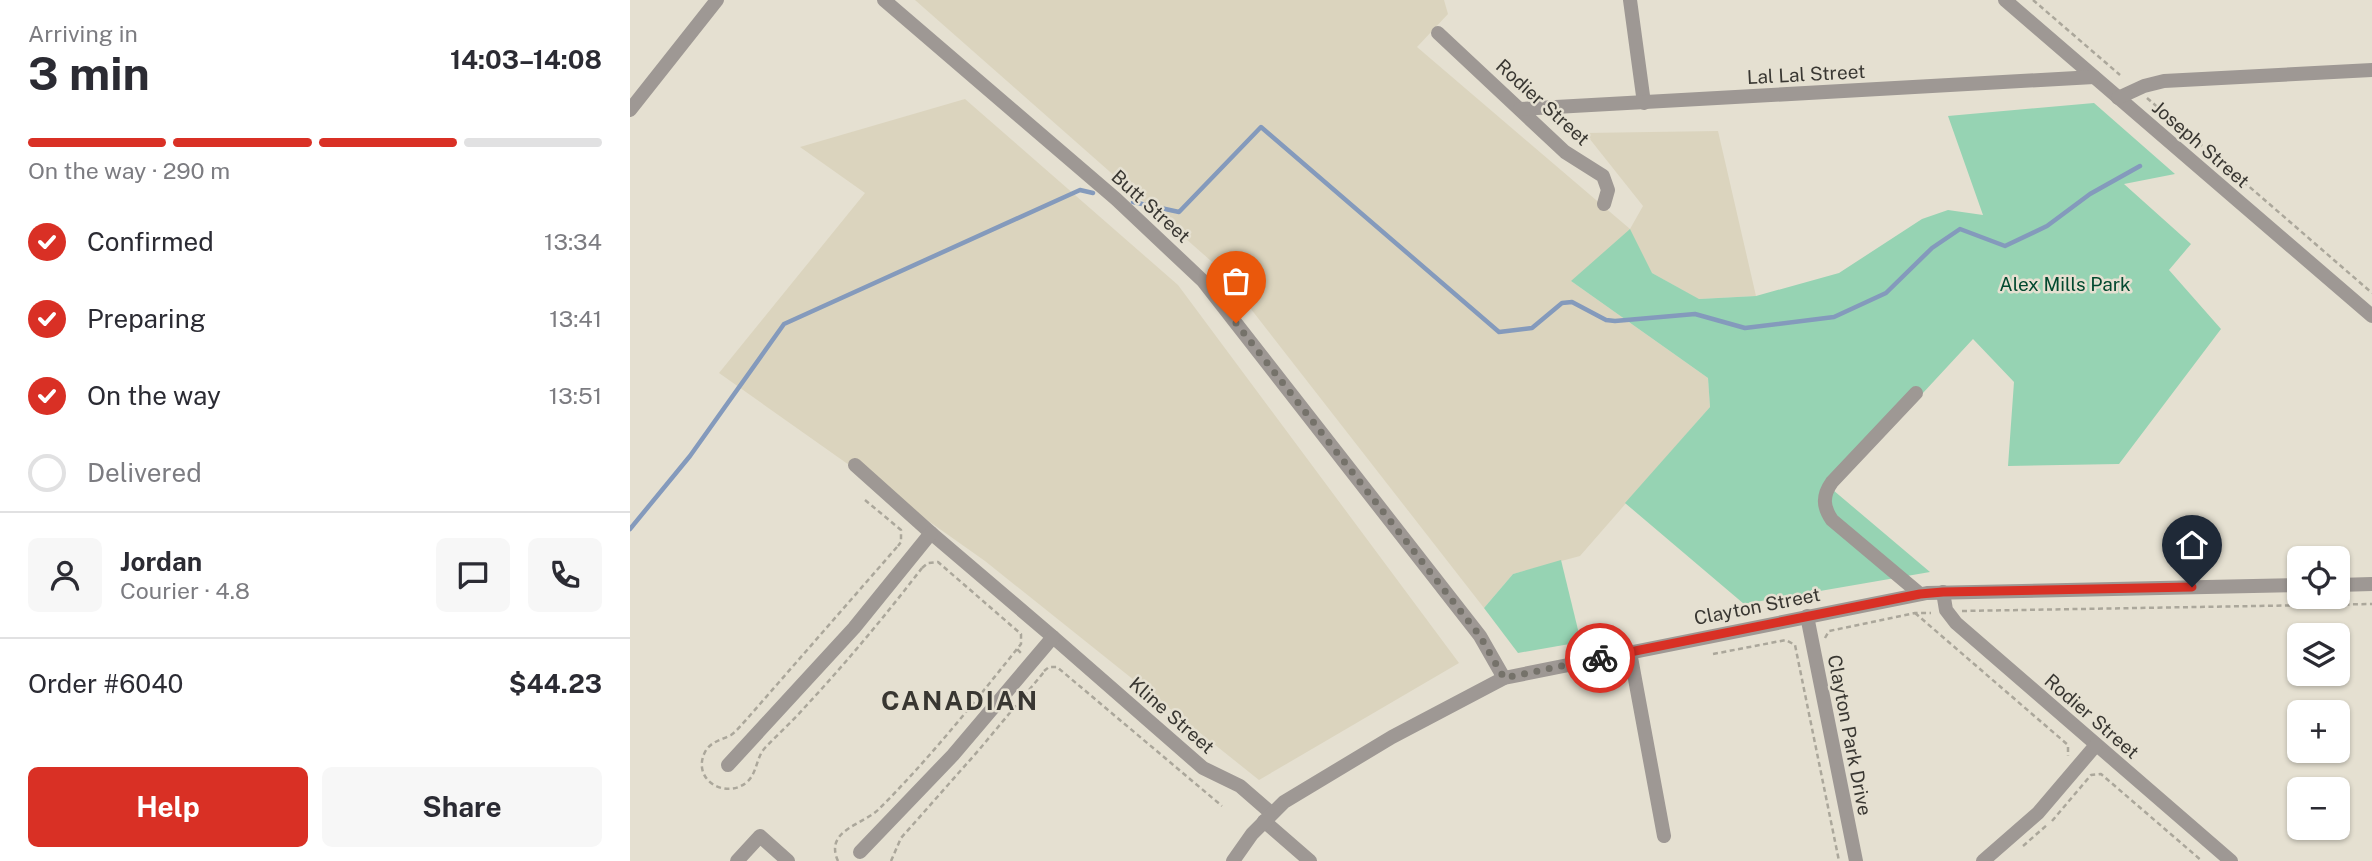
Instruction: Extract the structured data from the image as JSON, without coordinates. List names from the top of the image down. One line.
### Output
{"streets":{"street":["Lal Lal Street","Rodier Street","Joseph Street","Butt Street","Clayton Street","Kline Street","Clayton Park Drive"]},"crossings":[["Lal Lal Street","Rodier Street"],["Lal Lal Street","Joseph Street"],["Butt Street","Clayton Street"],["Clayton Street","Kline Street"],["Clayton Street","Clayton Park Drive"]],"districts":["CANADIAN"],"parks":["Alex Mills Park"],"page":{"heading":["3 min","Arriving in","14:03–14:08"],"panel":["Jordan","Courier · 4.8","Order #6040","$44.23"],"bar":"On the way · 290 m","list":[["Confirmed","13:34"],["Preparing","13:41"],["On the way","13:51"],"Delivered"],"map_buttons":["+","−"],"buttons":["Help","Share"]}}
